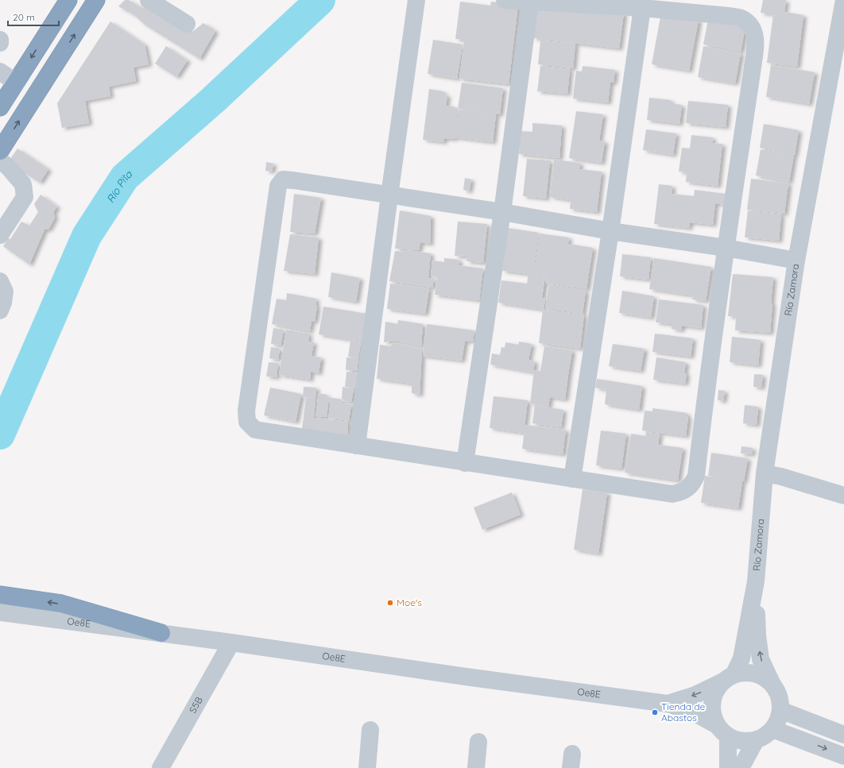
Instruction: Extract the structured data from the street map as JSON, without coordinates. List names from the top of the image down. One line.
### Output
{"streets":{"street":["Río Zamora","Oe8E","S5B"]},"crossings":[["Río Zamora","Oe8E"],["Oe8E","S5B"]],"water":["Río Pita"],"places":["Moe's","Tienda de Abastos"],"scale_bar":"20 m"}
